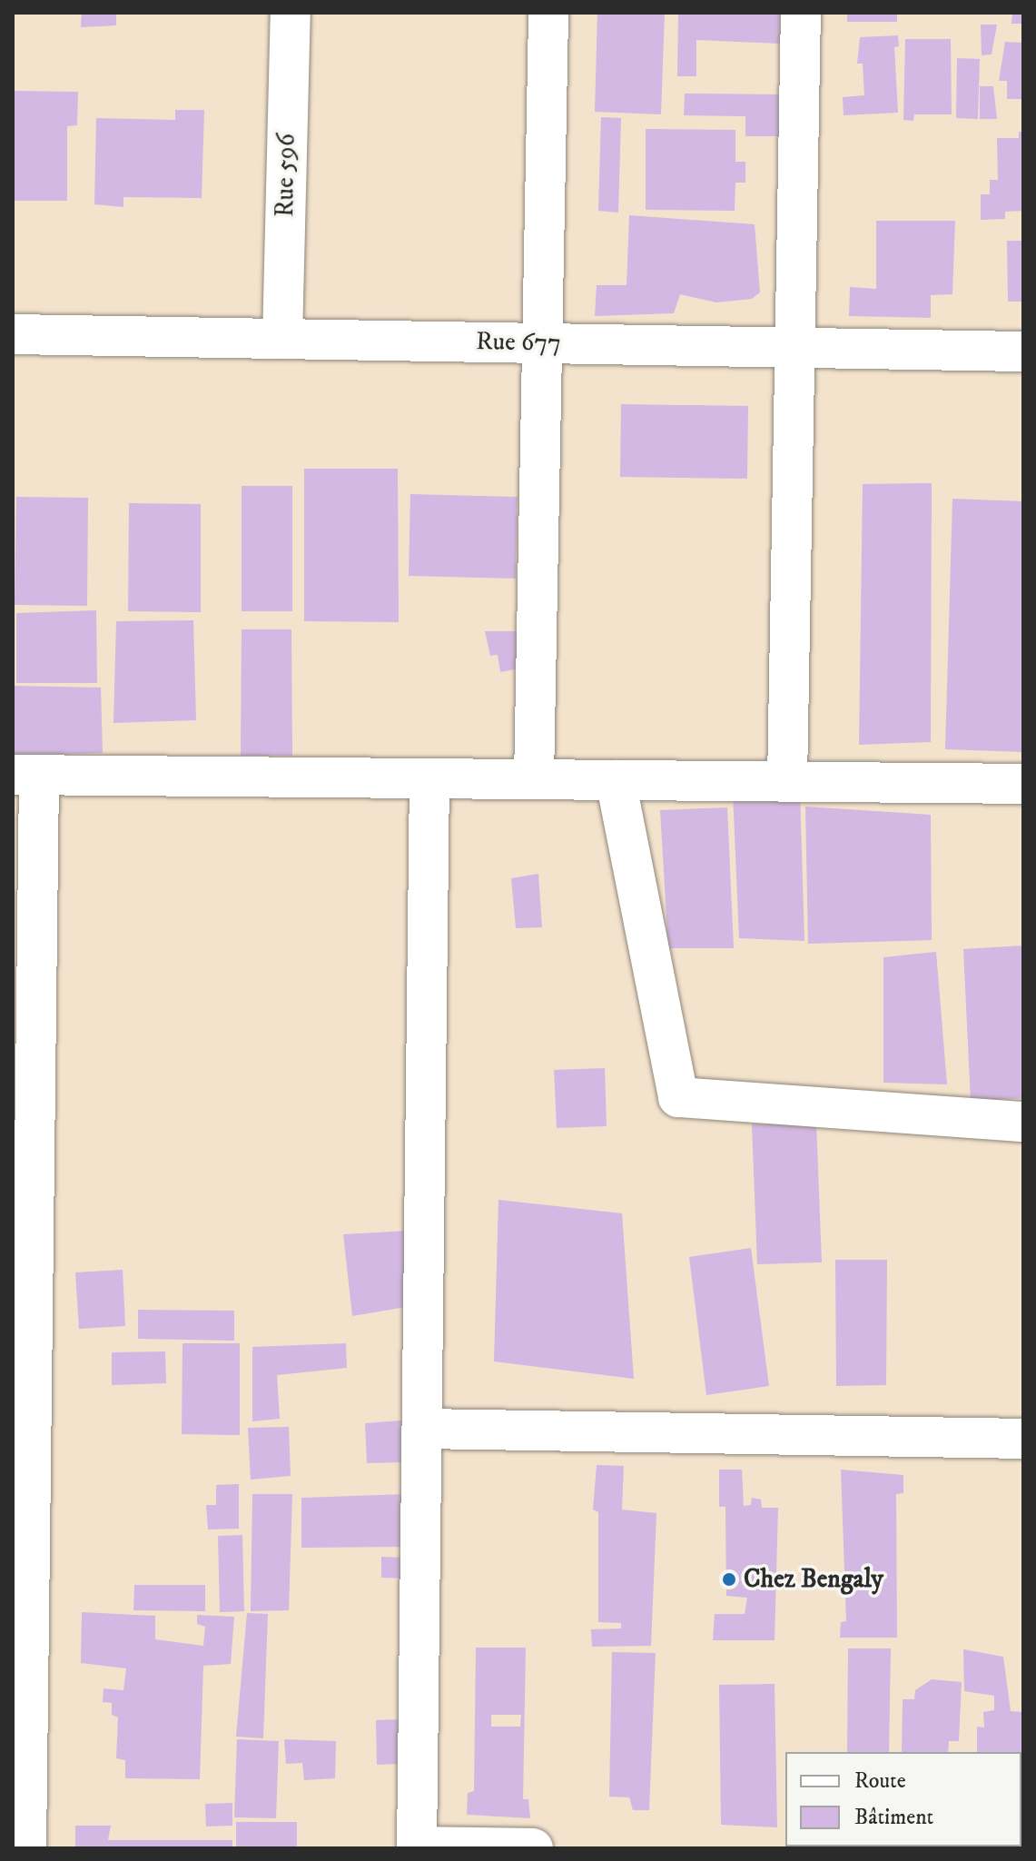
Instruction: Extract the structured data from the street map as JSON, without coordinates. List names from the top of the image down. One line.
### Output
{"streets":{"street":["Rue 596","Rue 677"]},"crossings":[["Rue 596","Rue 677"]],"places":["Chez Bengaly"],"legend":["Route","Bâtiment"]}
